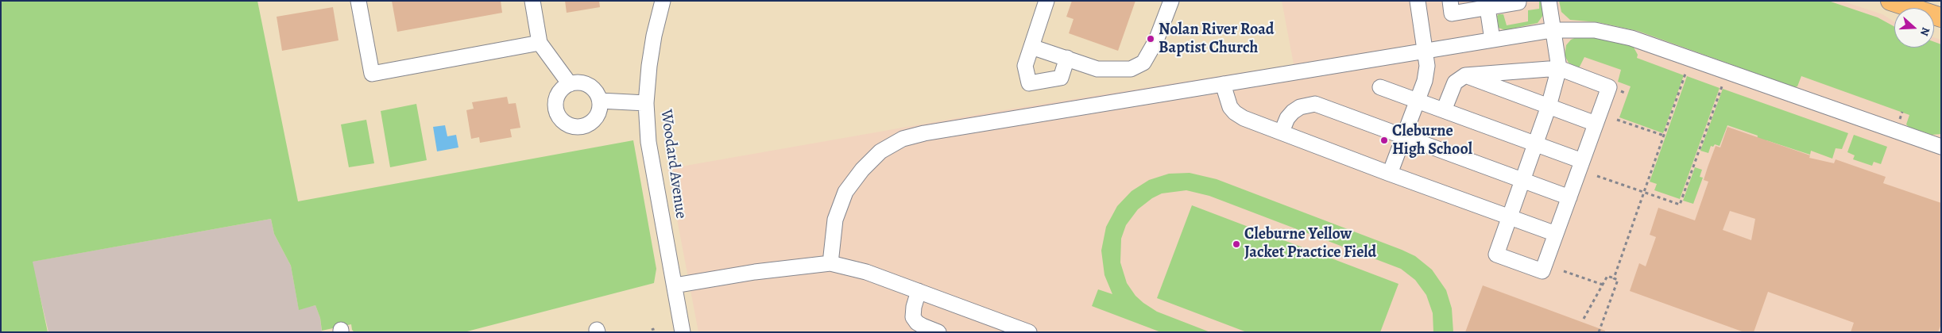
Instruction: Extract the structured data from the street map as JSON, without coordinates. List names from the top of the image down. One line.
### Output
{"streets":{"street":["Woodard Avenue"]},"places":["Nolan River Road Baptist Church","Cleburne High School","Cleburne Yellow Jacket Practice Field"],"north":"right"}
